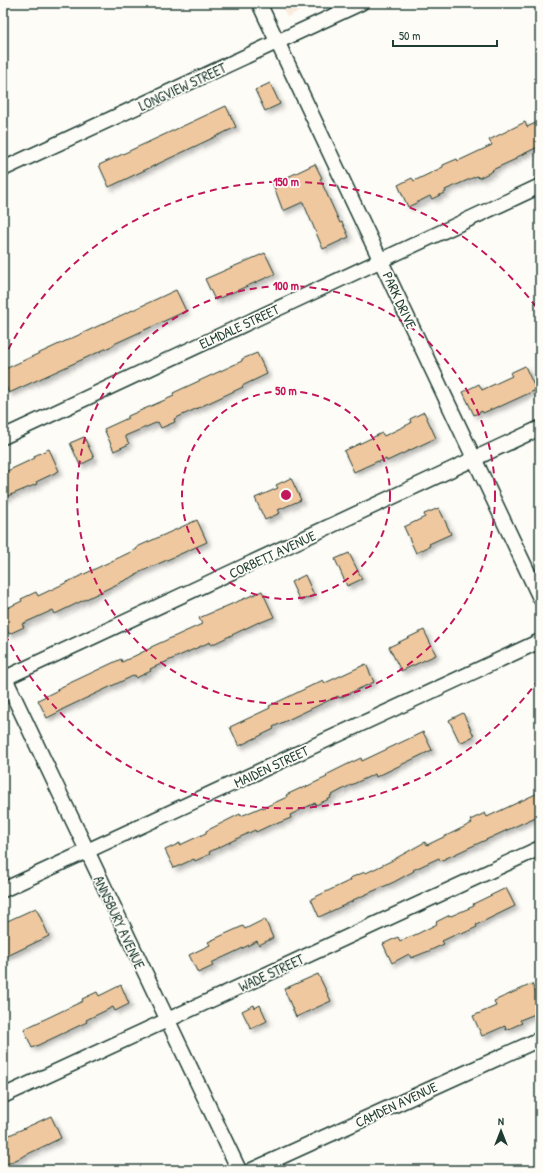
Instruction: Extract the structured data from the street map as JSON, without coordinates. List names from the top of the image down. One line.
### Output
{"streets":{"street":["LONGVIEW STREET","PARK DRIVE","ELMDALE STREET","CORBETT AVENUE","MAIDEN STREET","ANNSBURY AVENUE","WADE STREET","CAMDEN AVENUE"]},"crossings":[["LONGVIEW STREET","PARK DRIVE"],["PARK DRIVE","ELMDALE STREET"],["PARK DRIVE","CORBETT AVENUE"],["CORBETT AVENUE","ANNSBURY AVENUE"],["MAIDEN STREET","ANNSBURY AVENUE"],["ANNSBURY AVENUE","WADE STREET"]],"scale_bar":"50 m","north":"top","rings":["150 m","100 m","50 m"]}
